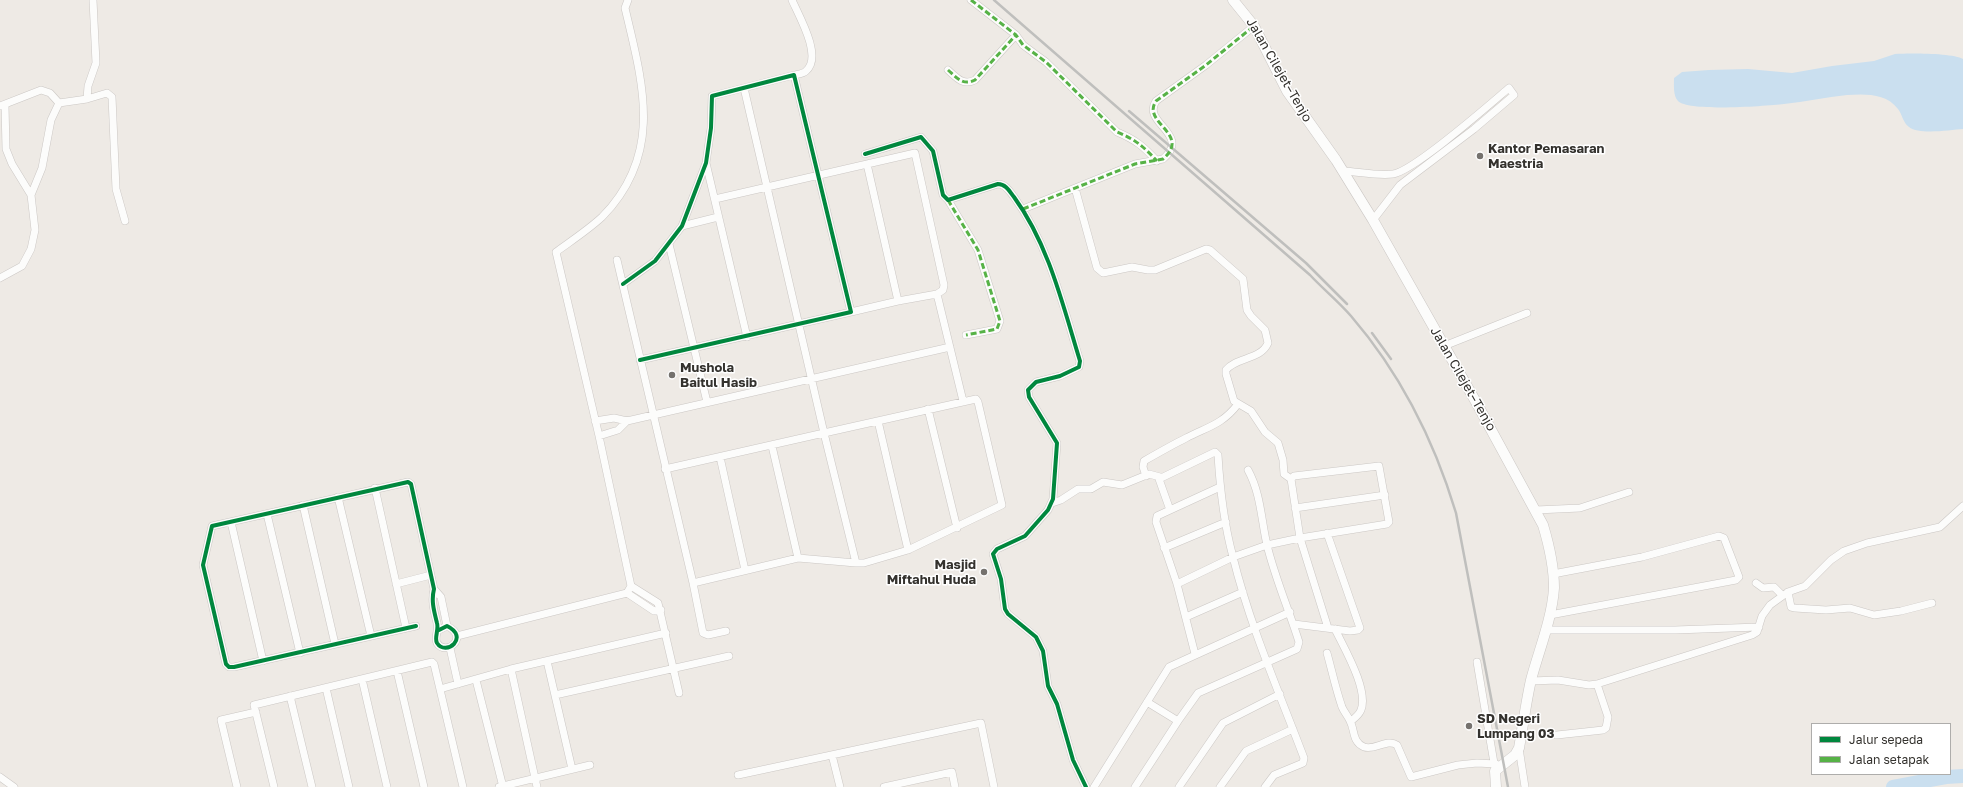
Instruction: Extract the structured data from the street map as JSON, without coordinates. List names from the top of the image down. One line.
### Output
{"streets":{"main road":["Jalan Cilejet–Tenjo"]},"places":["Kantor Pemasaran Maestria","Mushola Baitul Hasib","Masjid Miftahul Huda","SD Negeri Lumpang 03"],"legend":["Jalur sepeda","Jalan setapak"]}
